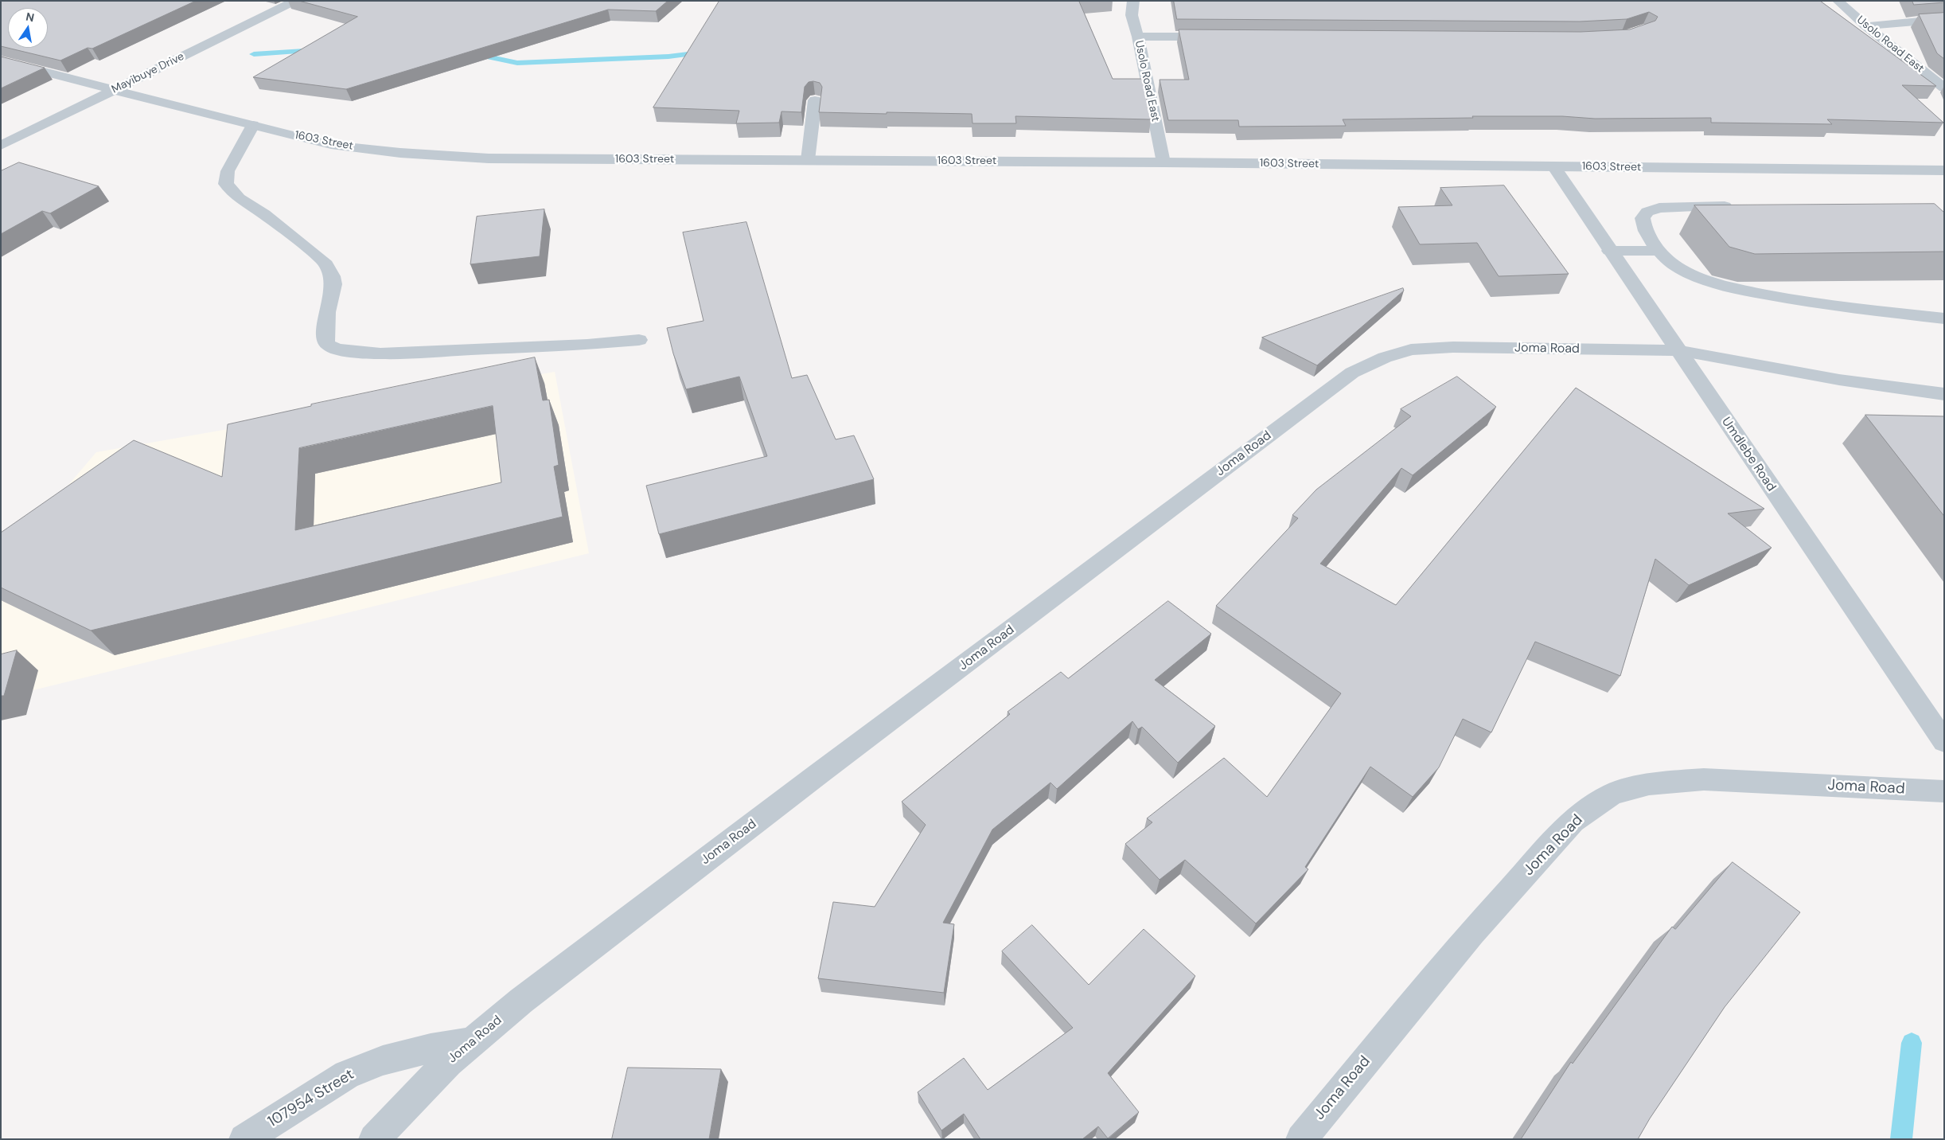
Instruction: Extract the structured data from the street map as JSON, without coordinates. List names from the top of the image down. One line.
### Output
{"streets":{"street":["Usolo Road East","Mayibuye Drive","1603 Street","Joma Road","Umdlebe Road","107954 Street"]},"crossings":[["Usolo Road East","1603 Street"],["Mayibuye Drive","1603 Street"],["1603 Street","Umdlebe Road"],["Joma Road","Umdlebe Road"],["Joma Road","107954 Street"]],"north":"top"}
